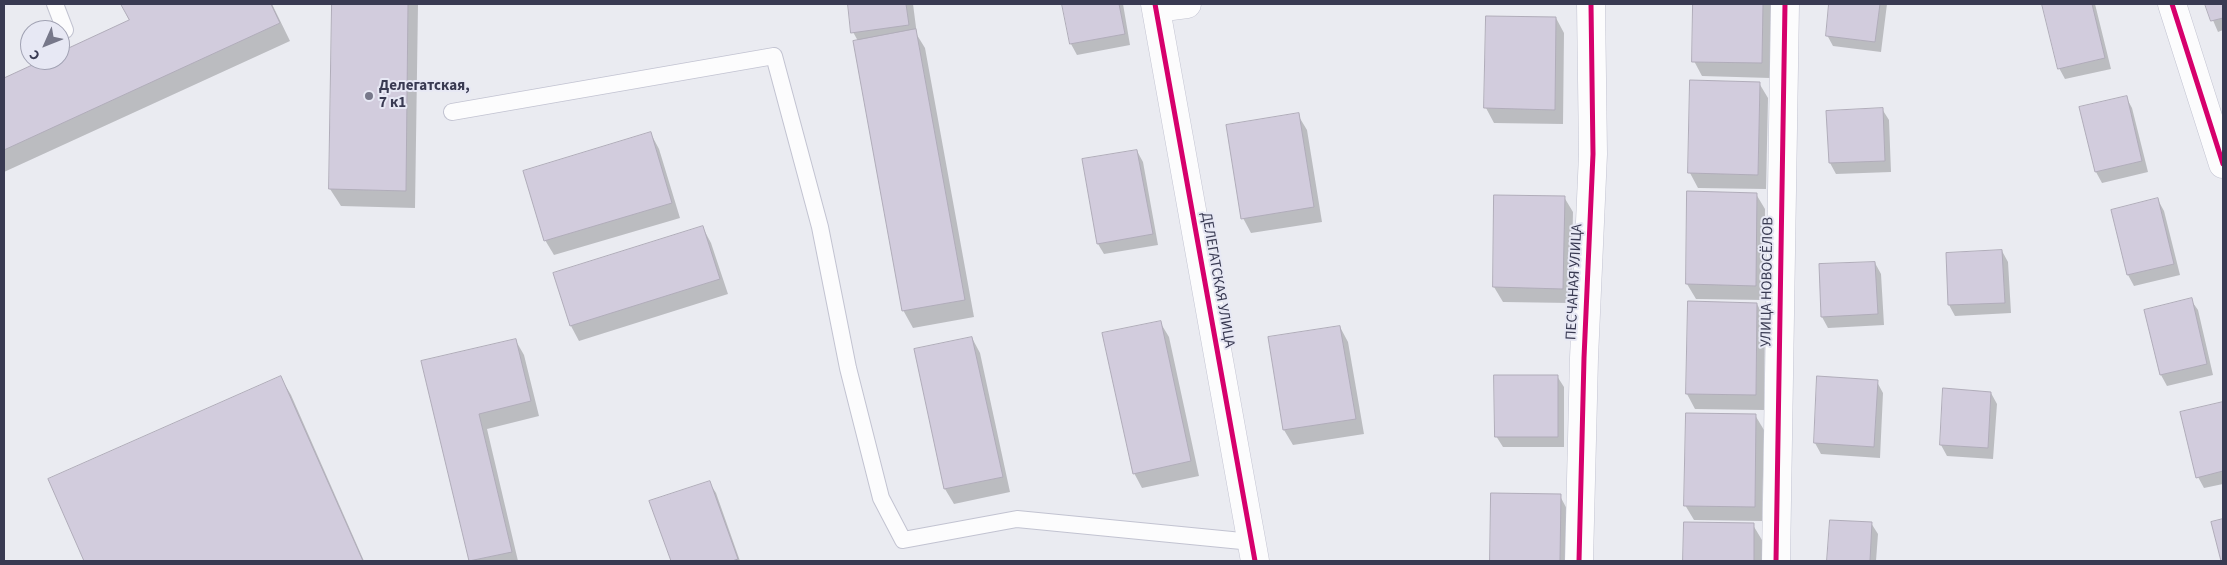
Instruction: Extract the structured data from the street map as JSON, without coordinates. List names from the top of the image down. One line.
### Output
{"streets":{"street":["ДЕЛЕГАТСКАЯ УЛИЦА","ПЕСЧАНАЯ УЛИЦА","УЛИЦА НОВОСЁЛОВ"]},"places":["Делегатская, 7 к1"],"north":"bottom left"}
